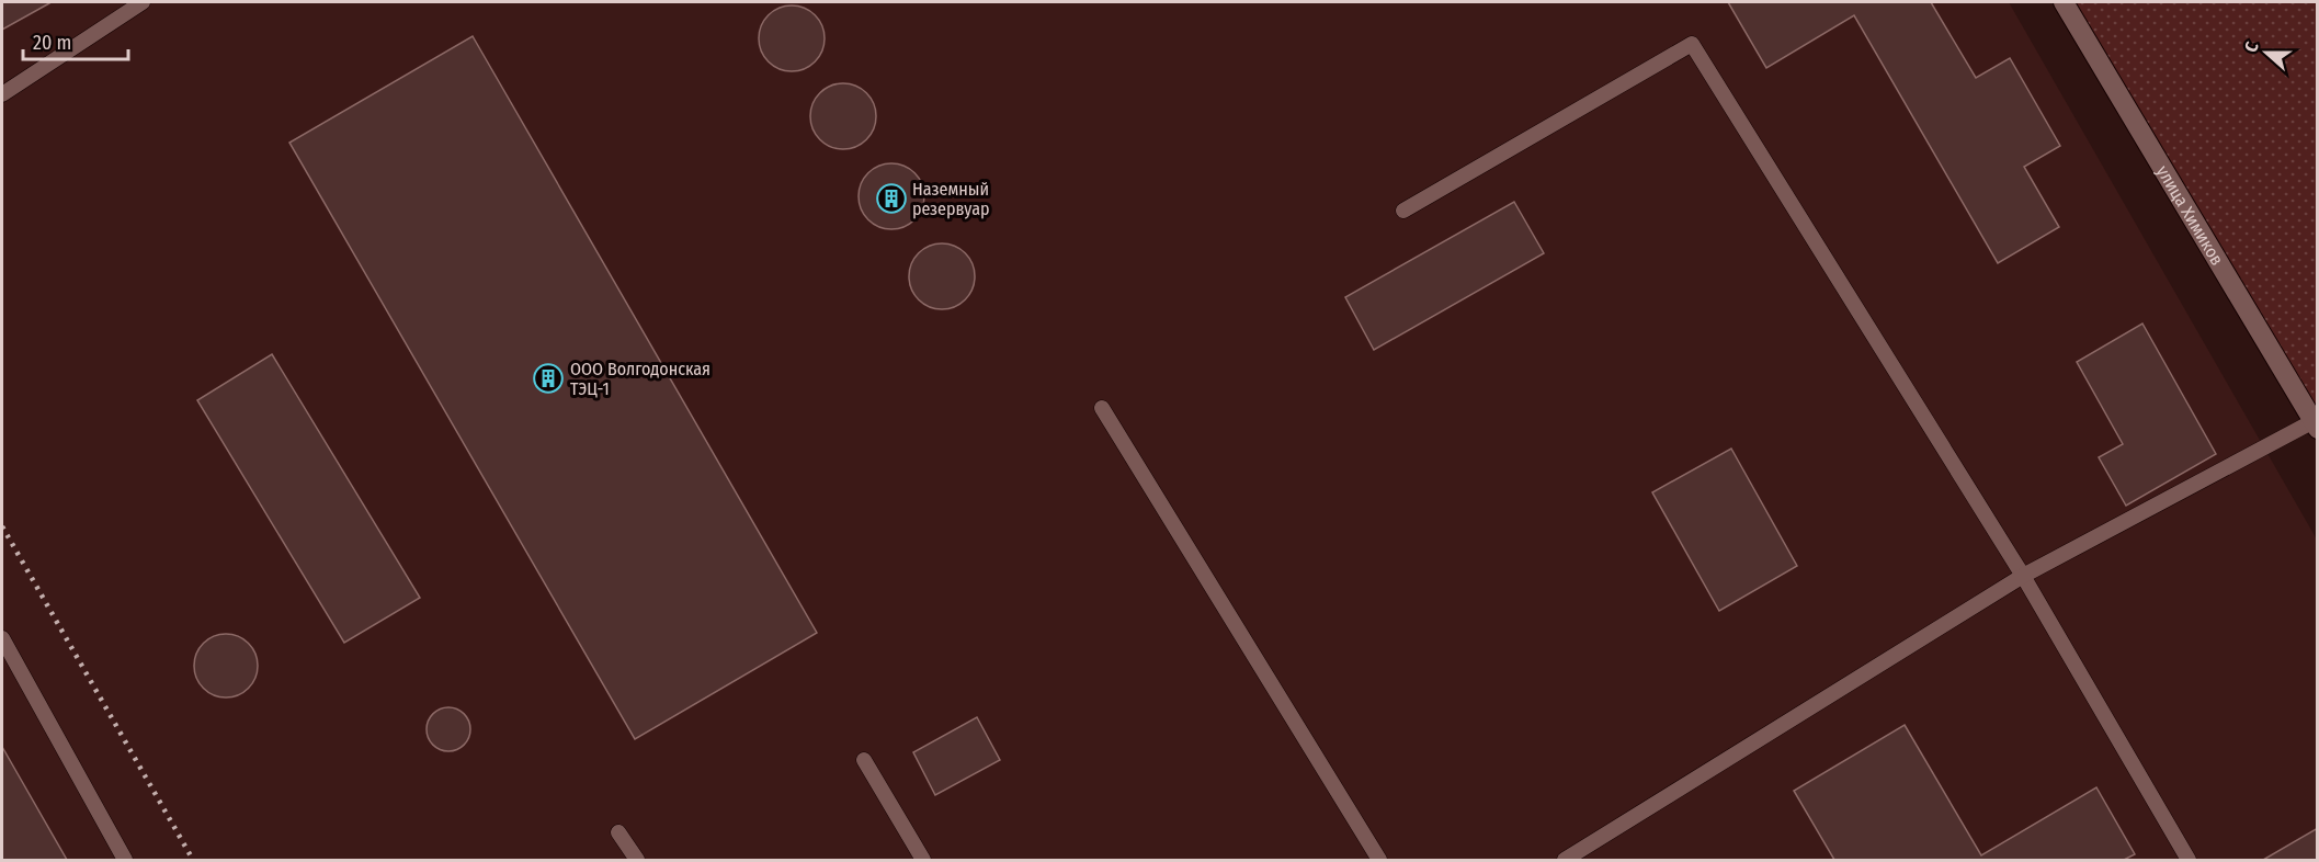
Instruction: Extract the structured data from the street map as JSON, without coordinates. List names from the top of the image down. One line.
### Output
{"streets":{"street":["улица Химиков"]},"places":{"building":["Наземный резервуар","ООО Волгодонская ТЭЦ-1"]},"scale_bar":"20 m","north":"left"}
